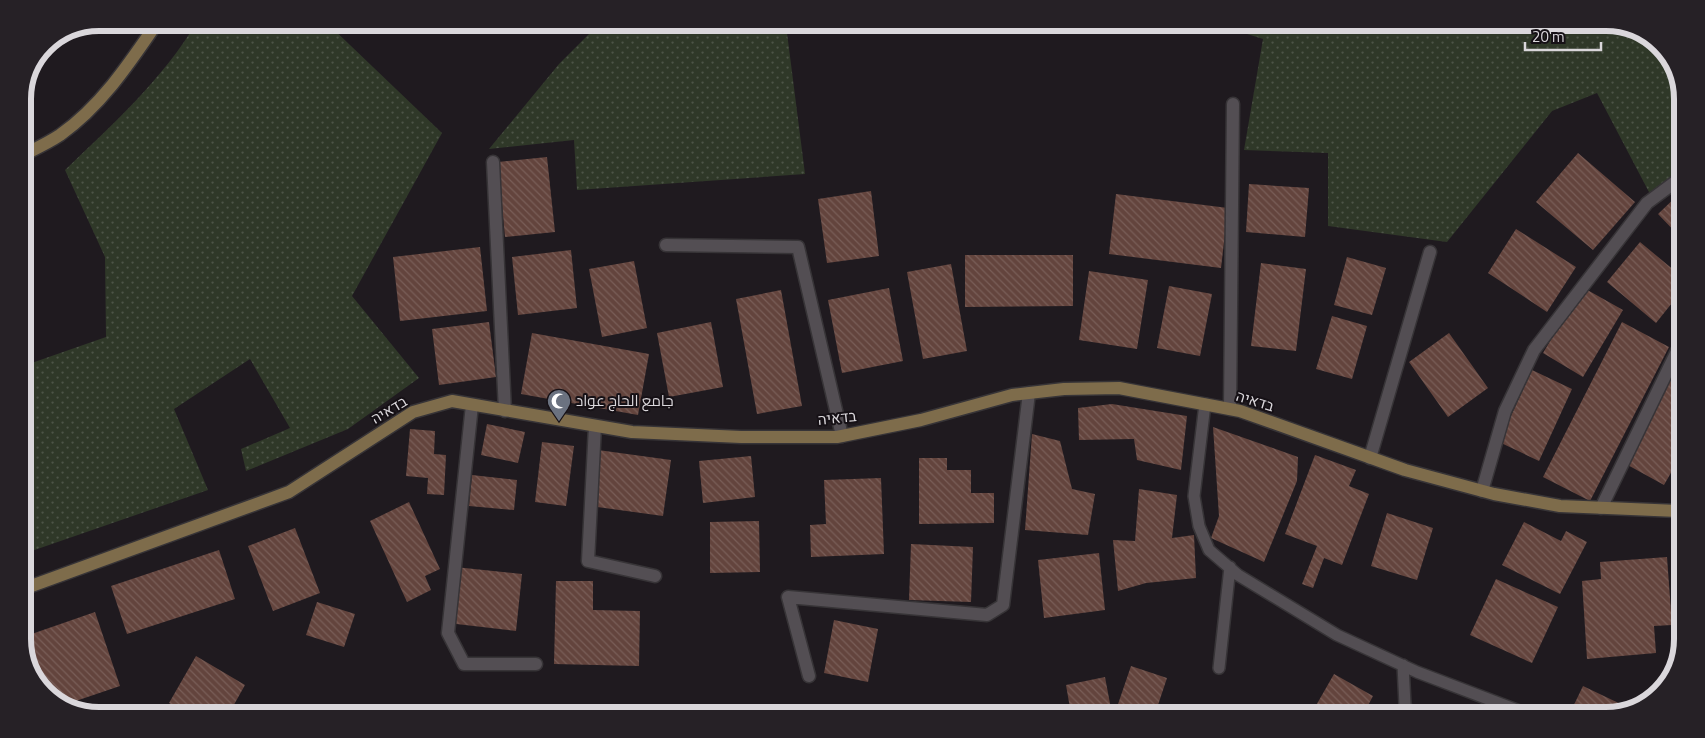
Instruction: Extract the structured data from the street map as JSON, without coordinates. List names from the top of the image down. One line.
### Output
{"streets":{"street":["בדאיה"]},"places":{"mosque":["جامع الحاج عواد"]},"scale_bar":"20 m"}
